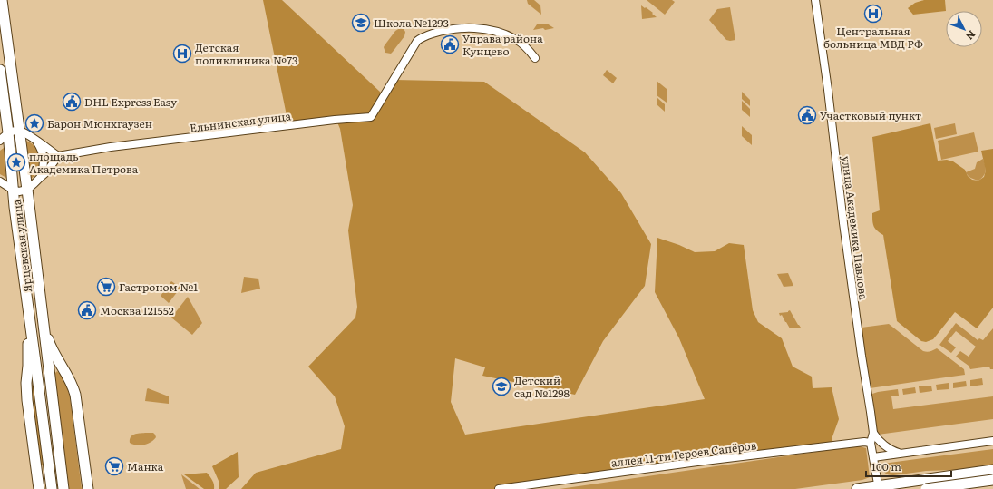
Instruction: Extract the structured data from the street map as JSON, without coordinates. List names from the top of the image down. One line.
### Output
{"streets":{"main road":["Ярцевская улица"],"street":["Ельнинская улица","улица Академика Павлова","аллея 11-ти Героев Сапёров"]},"crossings":[["улица Академика Павлова","аллея 11-ти Героев Сапёров"]],"places":{"hospital":["Центральная больница МВД РФ","Детская поликлиника №73"],"school or university":["Школа №1293","Детский сад №1298"],"public building":["Управа района Кунцево","DHL Express Easy","Участковый пункт","Москва 121552"],"place":["Барон Мюнхгаузен","площадь Академика Петрова"],"supermarket":["Гастроном №1","Манка"]},"scale_bar":"100 m","north":"bottom right"}
